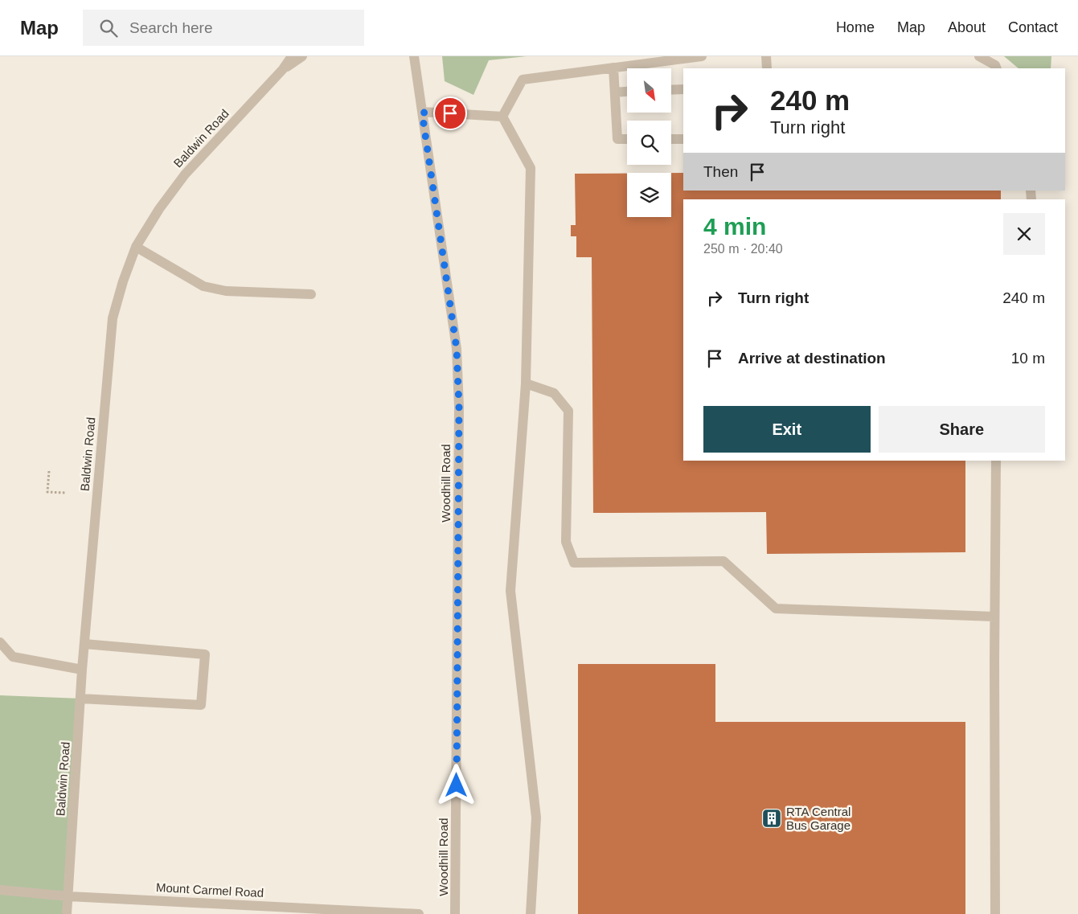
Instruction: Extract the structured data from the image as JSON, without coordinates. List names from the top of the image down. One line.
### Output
{"streets":{"street":["Baldwin Road","Woodhill Road","Mount Carmel Road"]},"crossings":[["Baldwin Road","Mount Carmel Road"]],"places":{"building":["RTA Central Bus Garage"]},"north":"bottom right","page":{"header":"Map","search":"Search here","nav":["Home","Map","About","Contact"],"turn":["240 m","Turn right"],"then":"Then","heading":["4 min","250 m · 20:40"],"list":[{"name":"Turn right","value":"240 m"},{"name":"Arrive at destination","value":"10 m"}],"buttons":["Exit","Share"]}}
